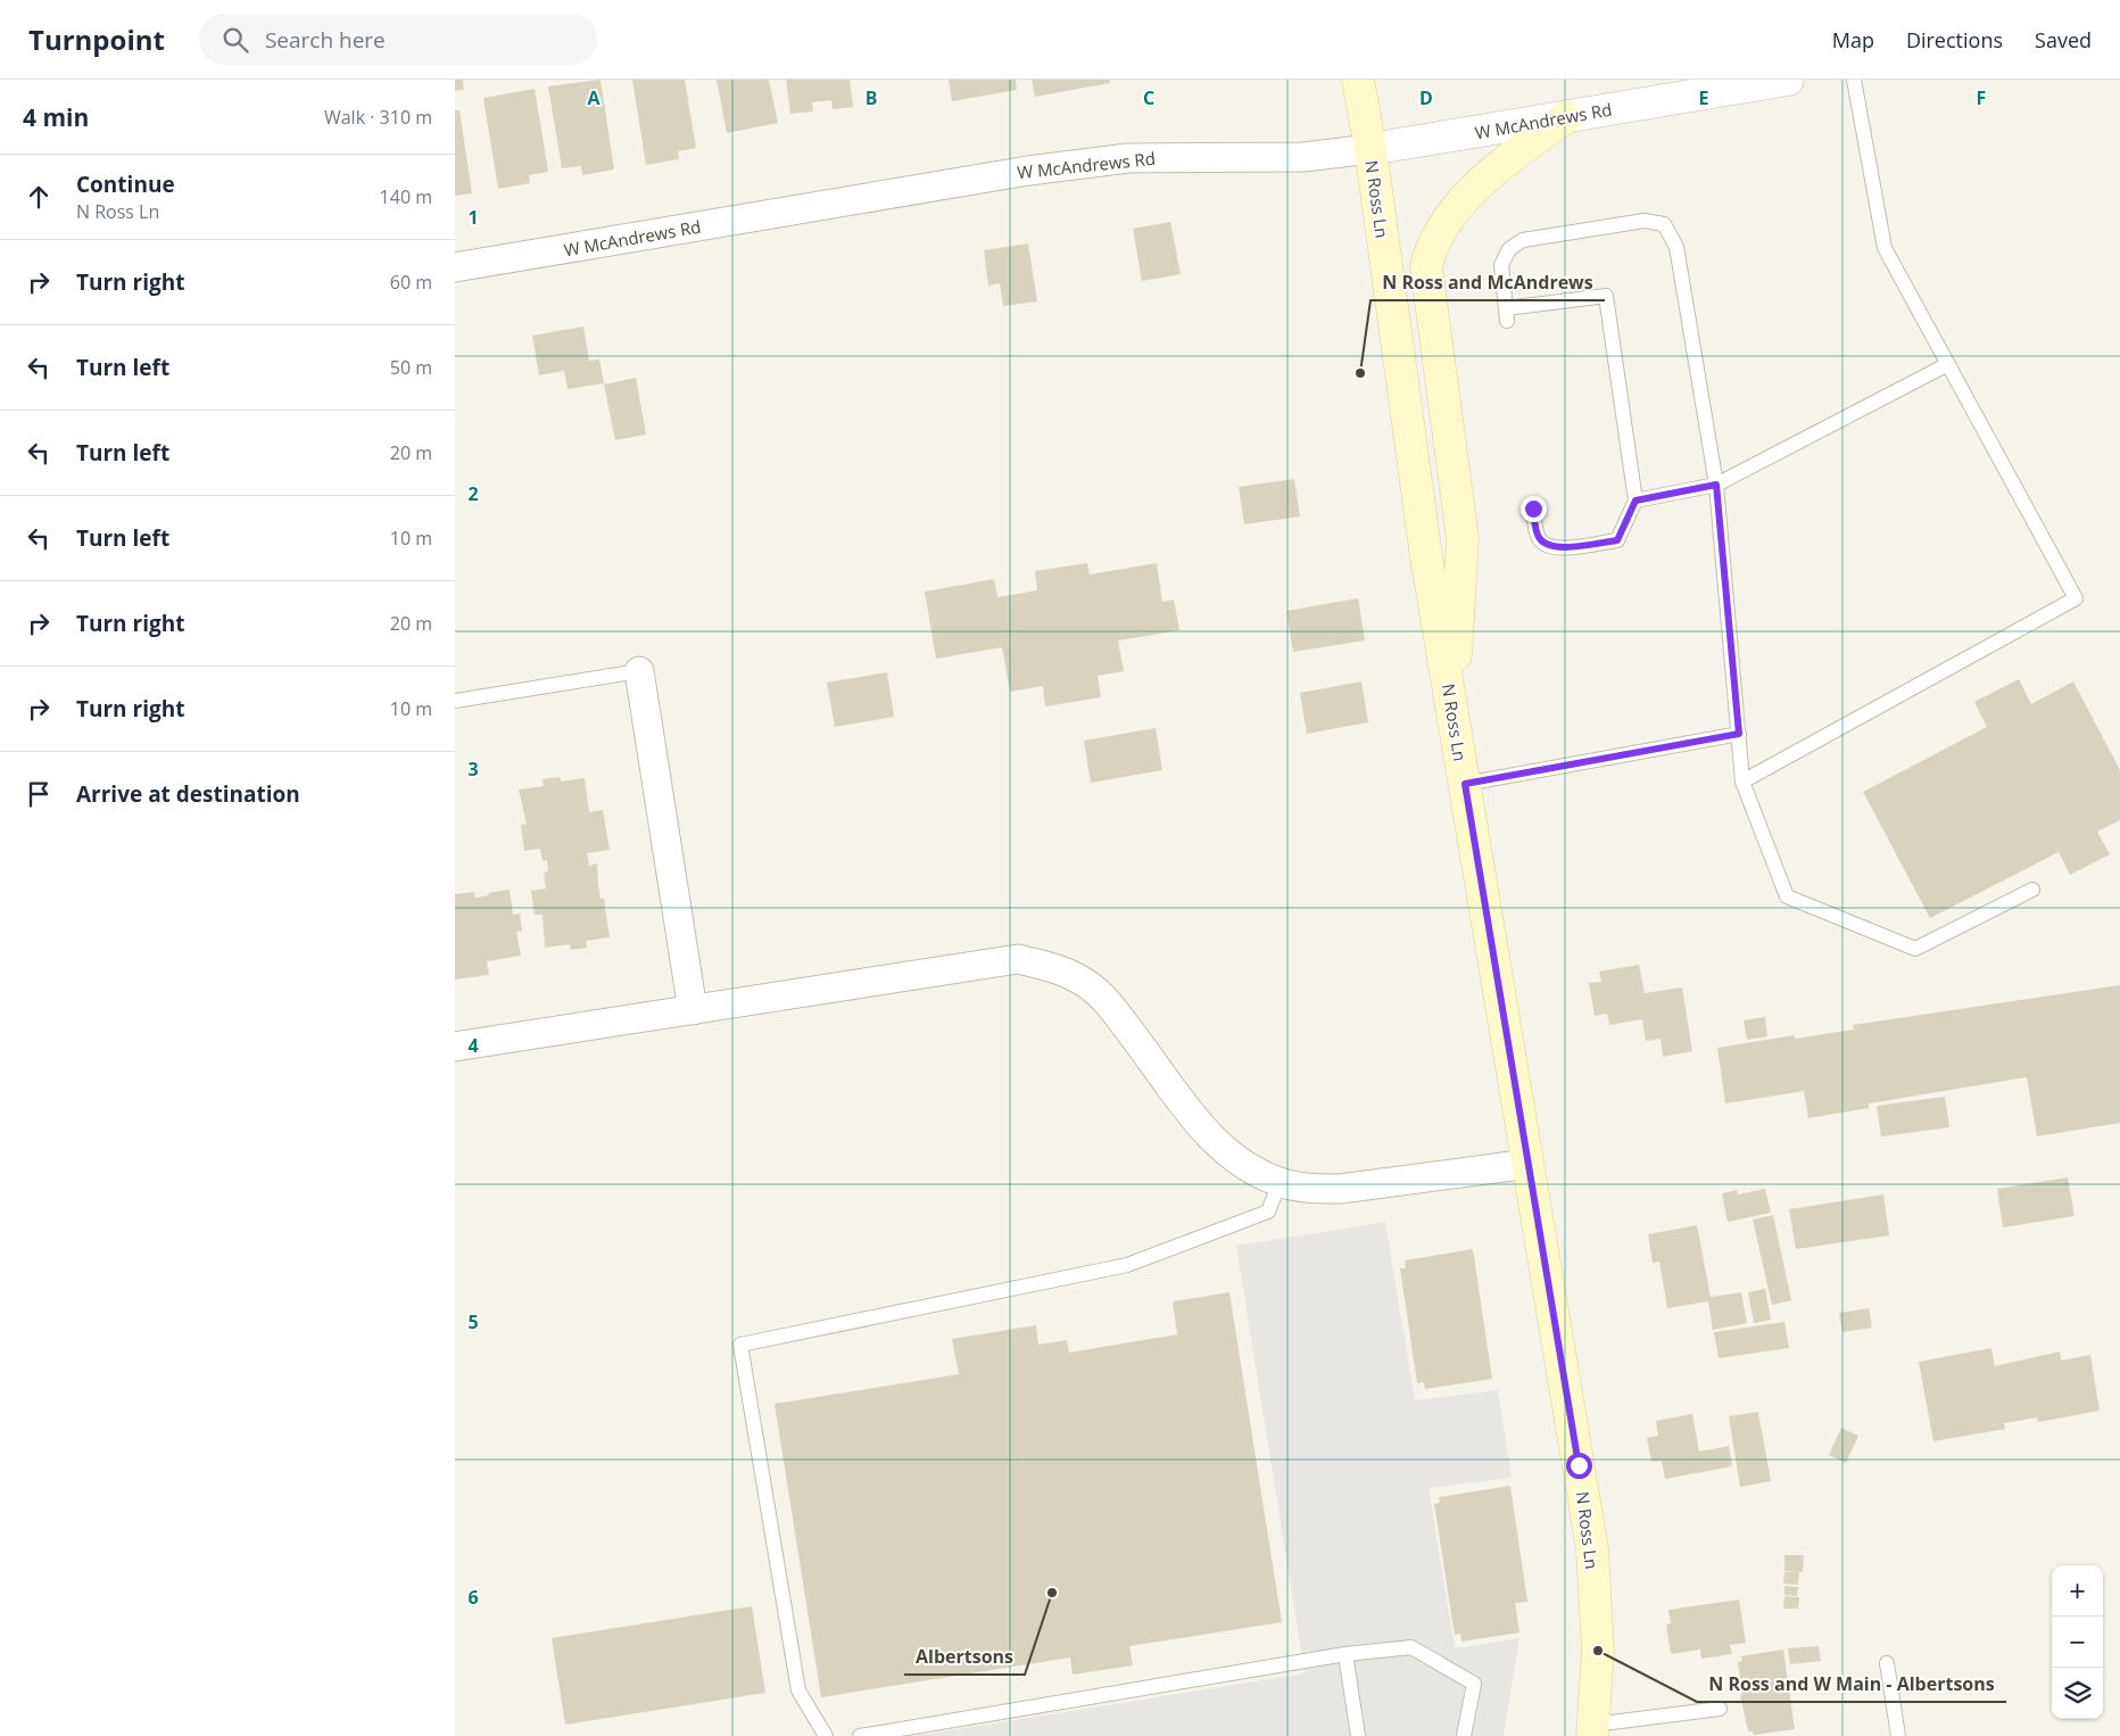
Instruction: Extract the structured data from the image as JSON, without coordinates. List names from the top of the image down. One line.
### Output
{"streets":{"main road":["N Ross Ln"],"street":["W McAndrews Rd"]},"crossings":[["W McAndrews Rd","N Ross Ln"]],"places":["N Ross and McAndrews","Albertsons","N Ross and W Main - Albertsons"],"page":{"header":"Turnpoint","search":"Search here","nav":["Map","Directions","Saved"],"heading":["4 min","Walk · 310 m"],"list":[["Continue","N Ross Ln","140 m"],["Turn right","60 m"],["Turn left","50 m"],["Turn left","20 m"],["Turn left","10 m"],["Turn right","20 m"],["Turn right","10 m"],"Arrive at destination"],"map_buttons":["+","−"]},"grid":{"columns":["A","B","C","D","E","F"],"rows":["1","2","3","4","5","6"]}}
